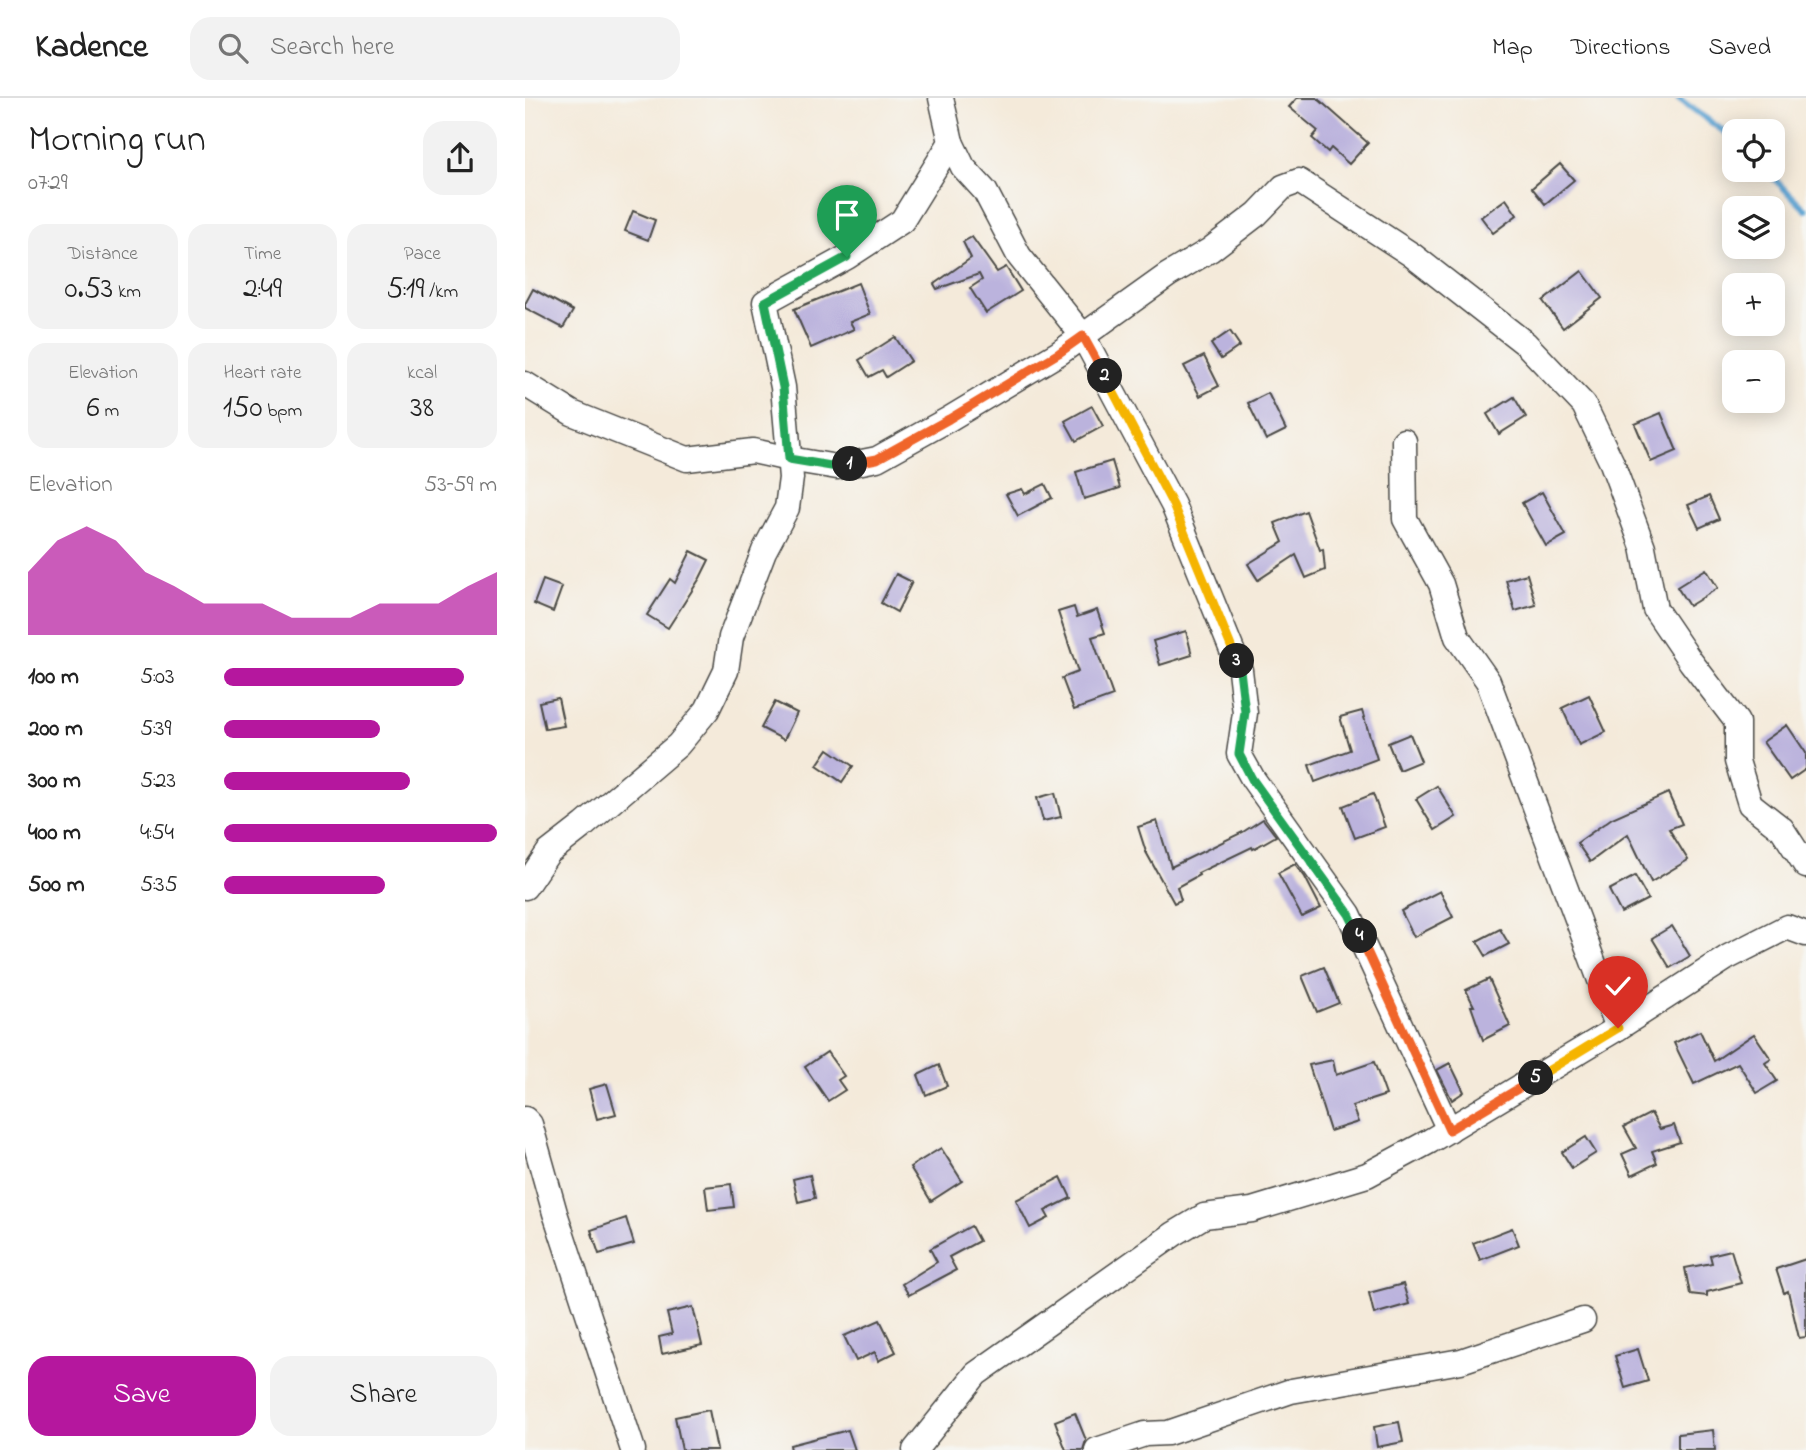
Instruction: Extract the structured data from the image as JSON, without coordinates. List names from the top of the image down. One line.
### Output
{"page":{"header":"Kadence","search":"Search here","nav":["Map","Directions","Saved"],"heading":["Morning run","07:29"],"map_buttons":["+","−"],"stats":[["Distance","0.53 km"],["Time","2:49"],["Pace","5:19 /km"],["Elevation","6 m"],["Heart rate","150 bpm"],["kcal","38"]],"pins":["2","1","3","4","5"],"chart":["Elevation","53–59 m"],"list":[{"name":"100 m","note":"5:03"},{"name":"200 m","note":"5:39"},{"name":"300 m","note":"5:23"},{"name":"400 m","note":"4:54"},{"name":"500 m","note":"5:35"}],"buttons":["Save","Share"]}}
